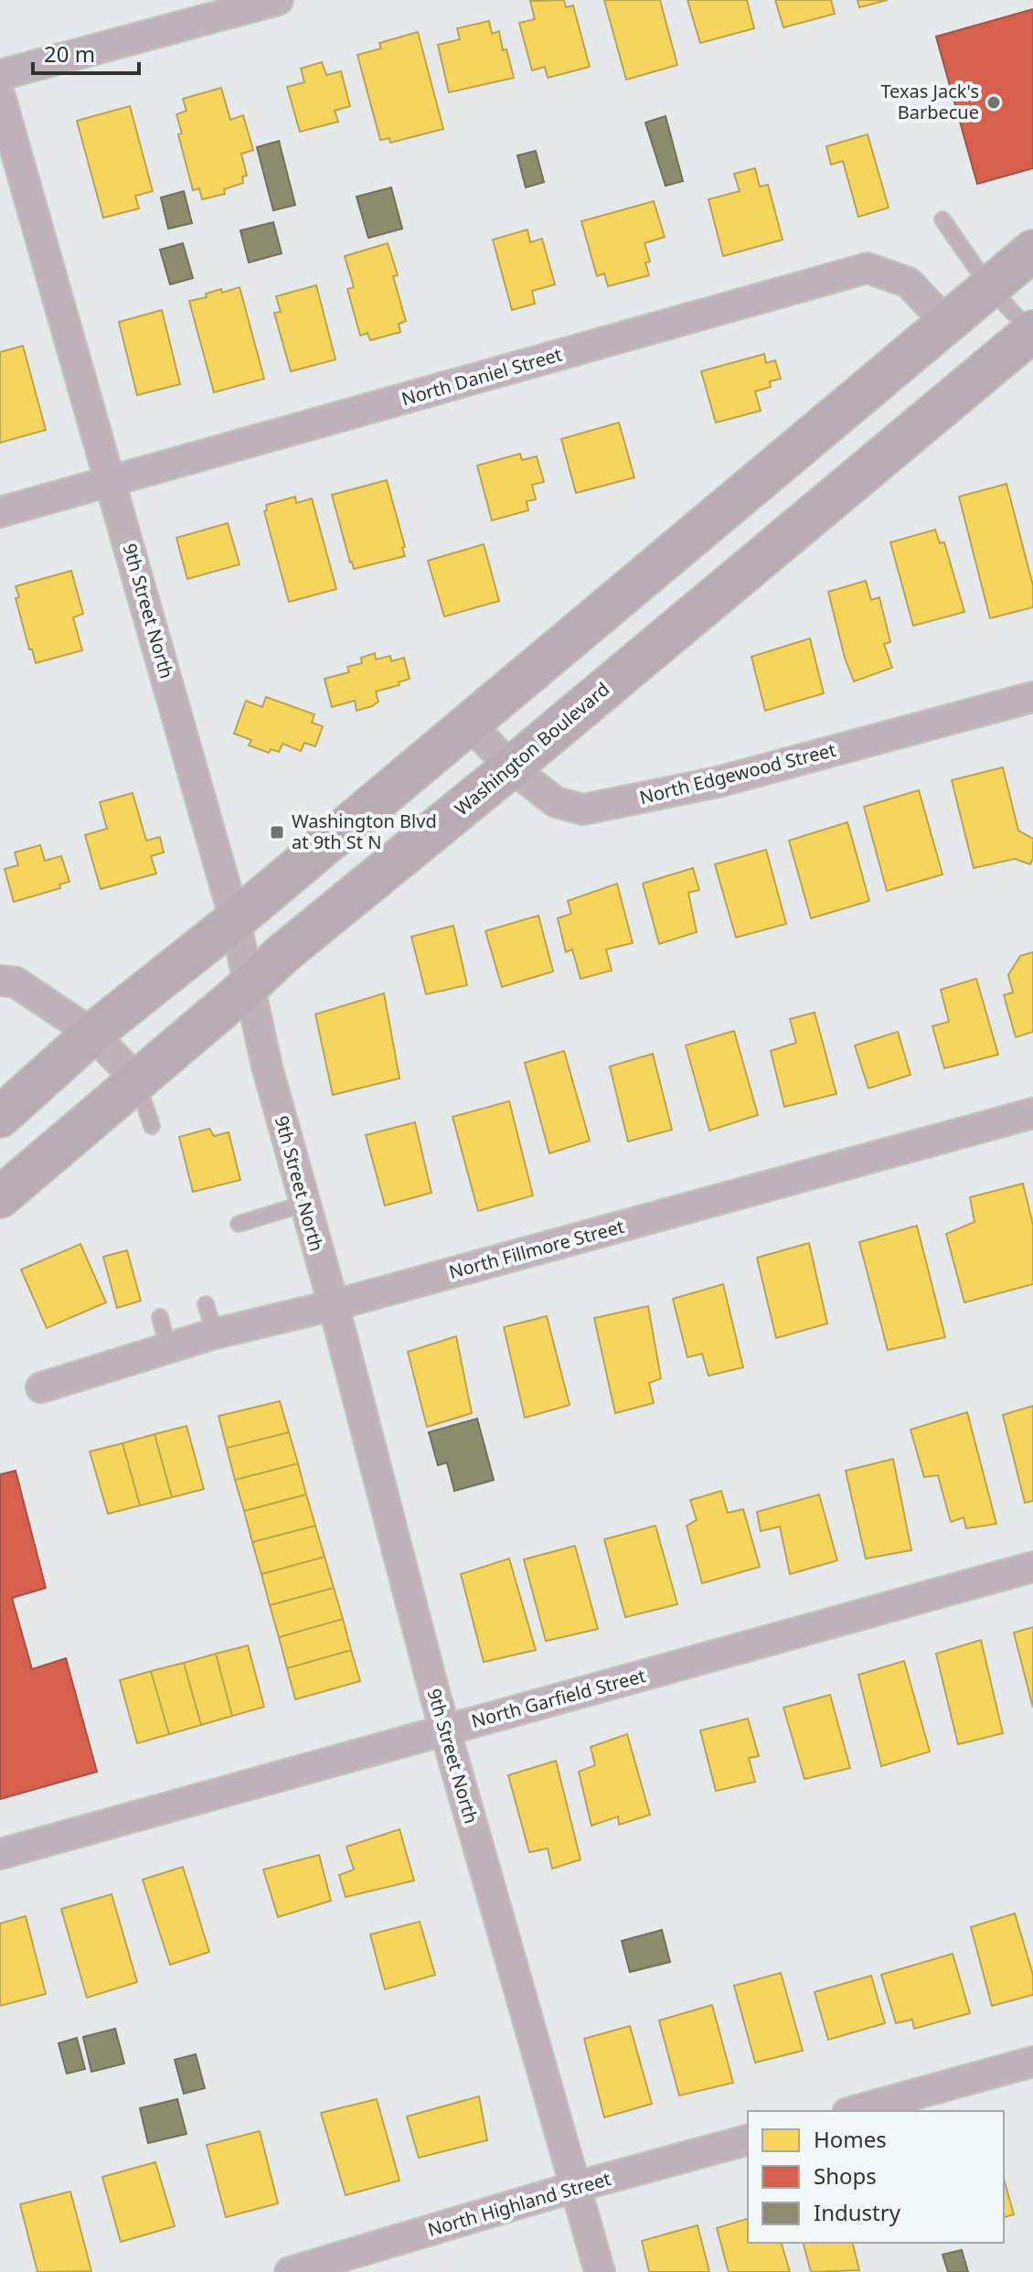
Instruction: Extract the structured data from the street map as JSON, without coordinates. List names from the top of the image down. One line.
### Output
{"streets":{"main road":["Washington Boulevard"],"street":["North Daniel Street","9th Street North","North Edgewood Street","North Fillmore Street","North Garfield Street","North Highland Street"]},"crossings":[["North Daniel Street","9th Street North"],["9th Street North","Washington Boulevard"],["9th Street North","North Fillmore Street"],["9th Street North","North Garfield Street"],["9th Street North","North Highland Street"],["Washington Boulevard","North Edgewood Street"]],"places":{"other":["Texas Jack's Barbecue"],"transit":["Washington Blvd at 9th St N"]},"legend":["Homes","Shops","Industry"],"scale_bar":"20 m"}
